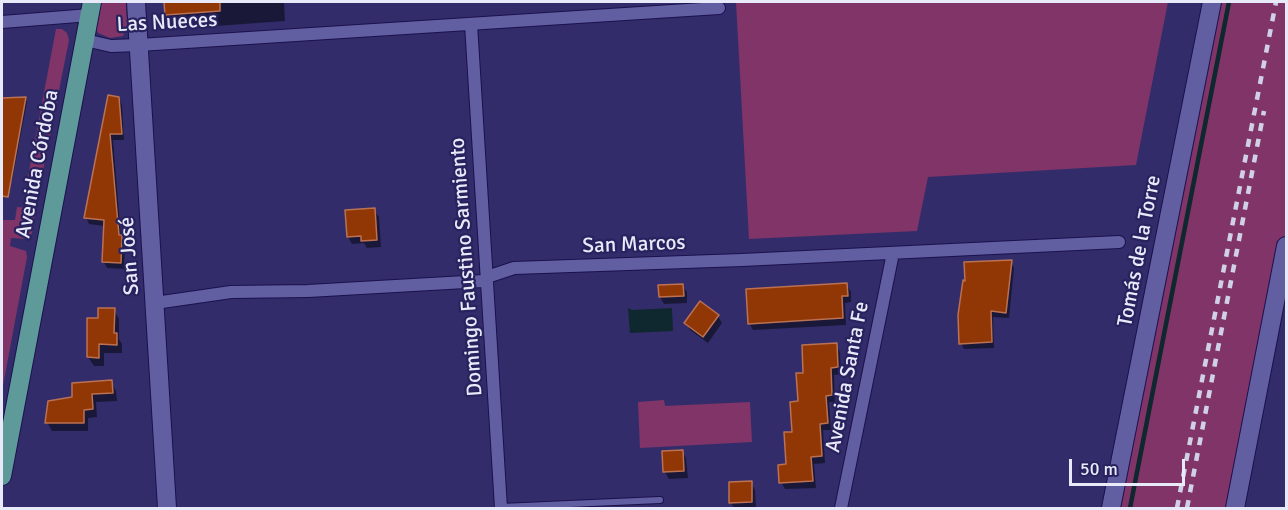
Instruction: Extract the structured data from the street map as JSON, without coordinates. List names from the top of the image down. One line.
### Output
{"streets":{"main road":["Avenida Córdoba"],"street":["Las Nueces","San Marcos","Tomás de la Torre","San José","Domingo Faustino Sarmiento","Avenida Santa Fe"]},"crossings":[["Las Nueces","Avenida Córdoba"],["Las Nueces","San José"],["Las Nueces","Domingo Faustino Sarmiento"],["San Marcos","San José"],["San Marcos","Domingo Faustino Sarmiento"],["San Marcos","Avenida Santa Fe"]],"scale_bar":"50 m"}
